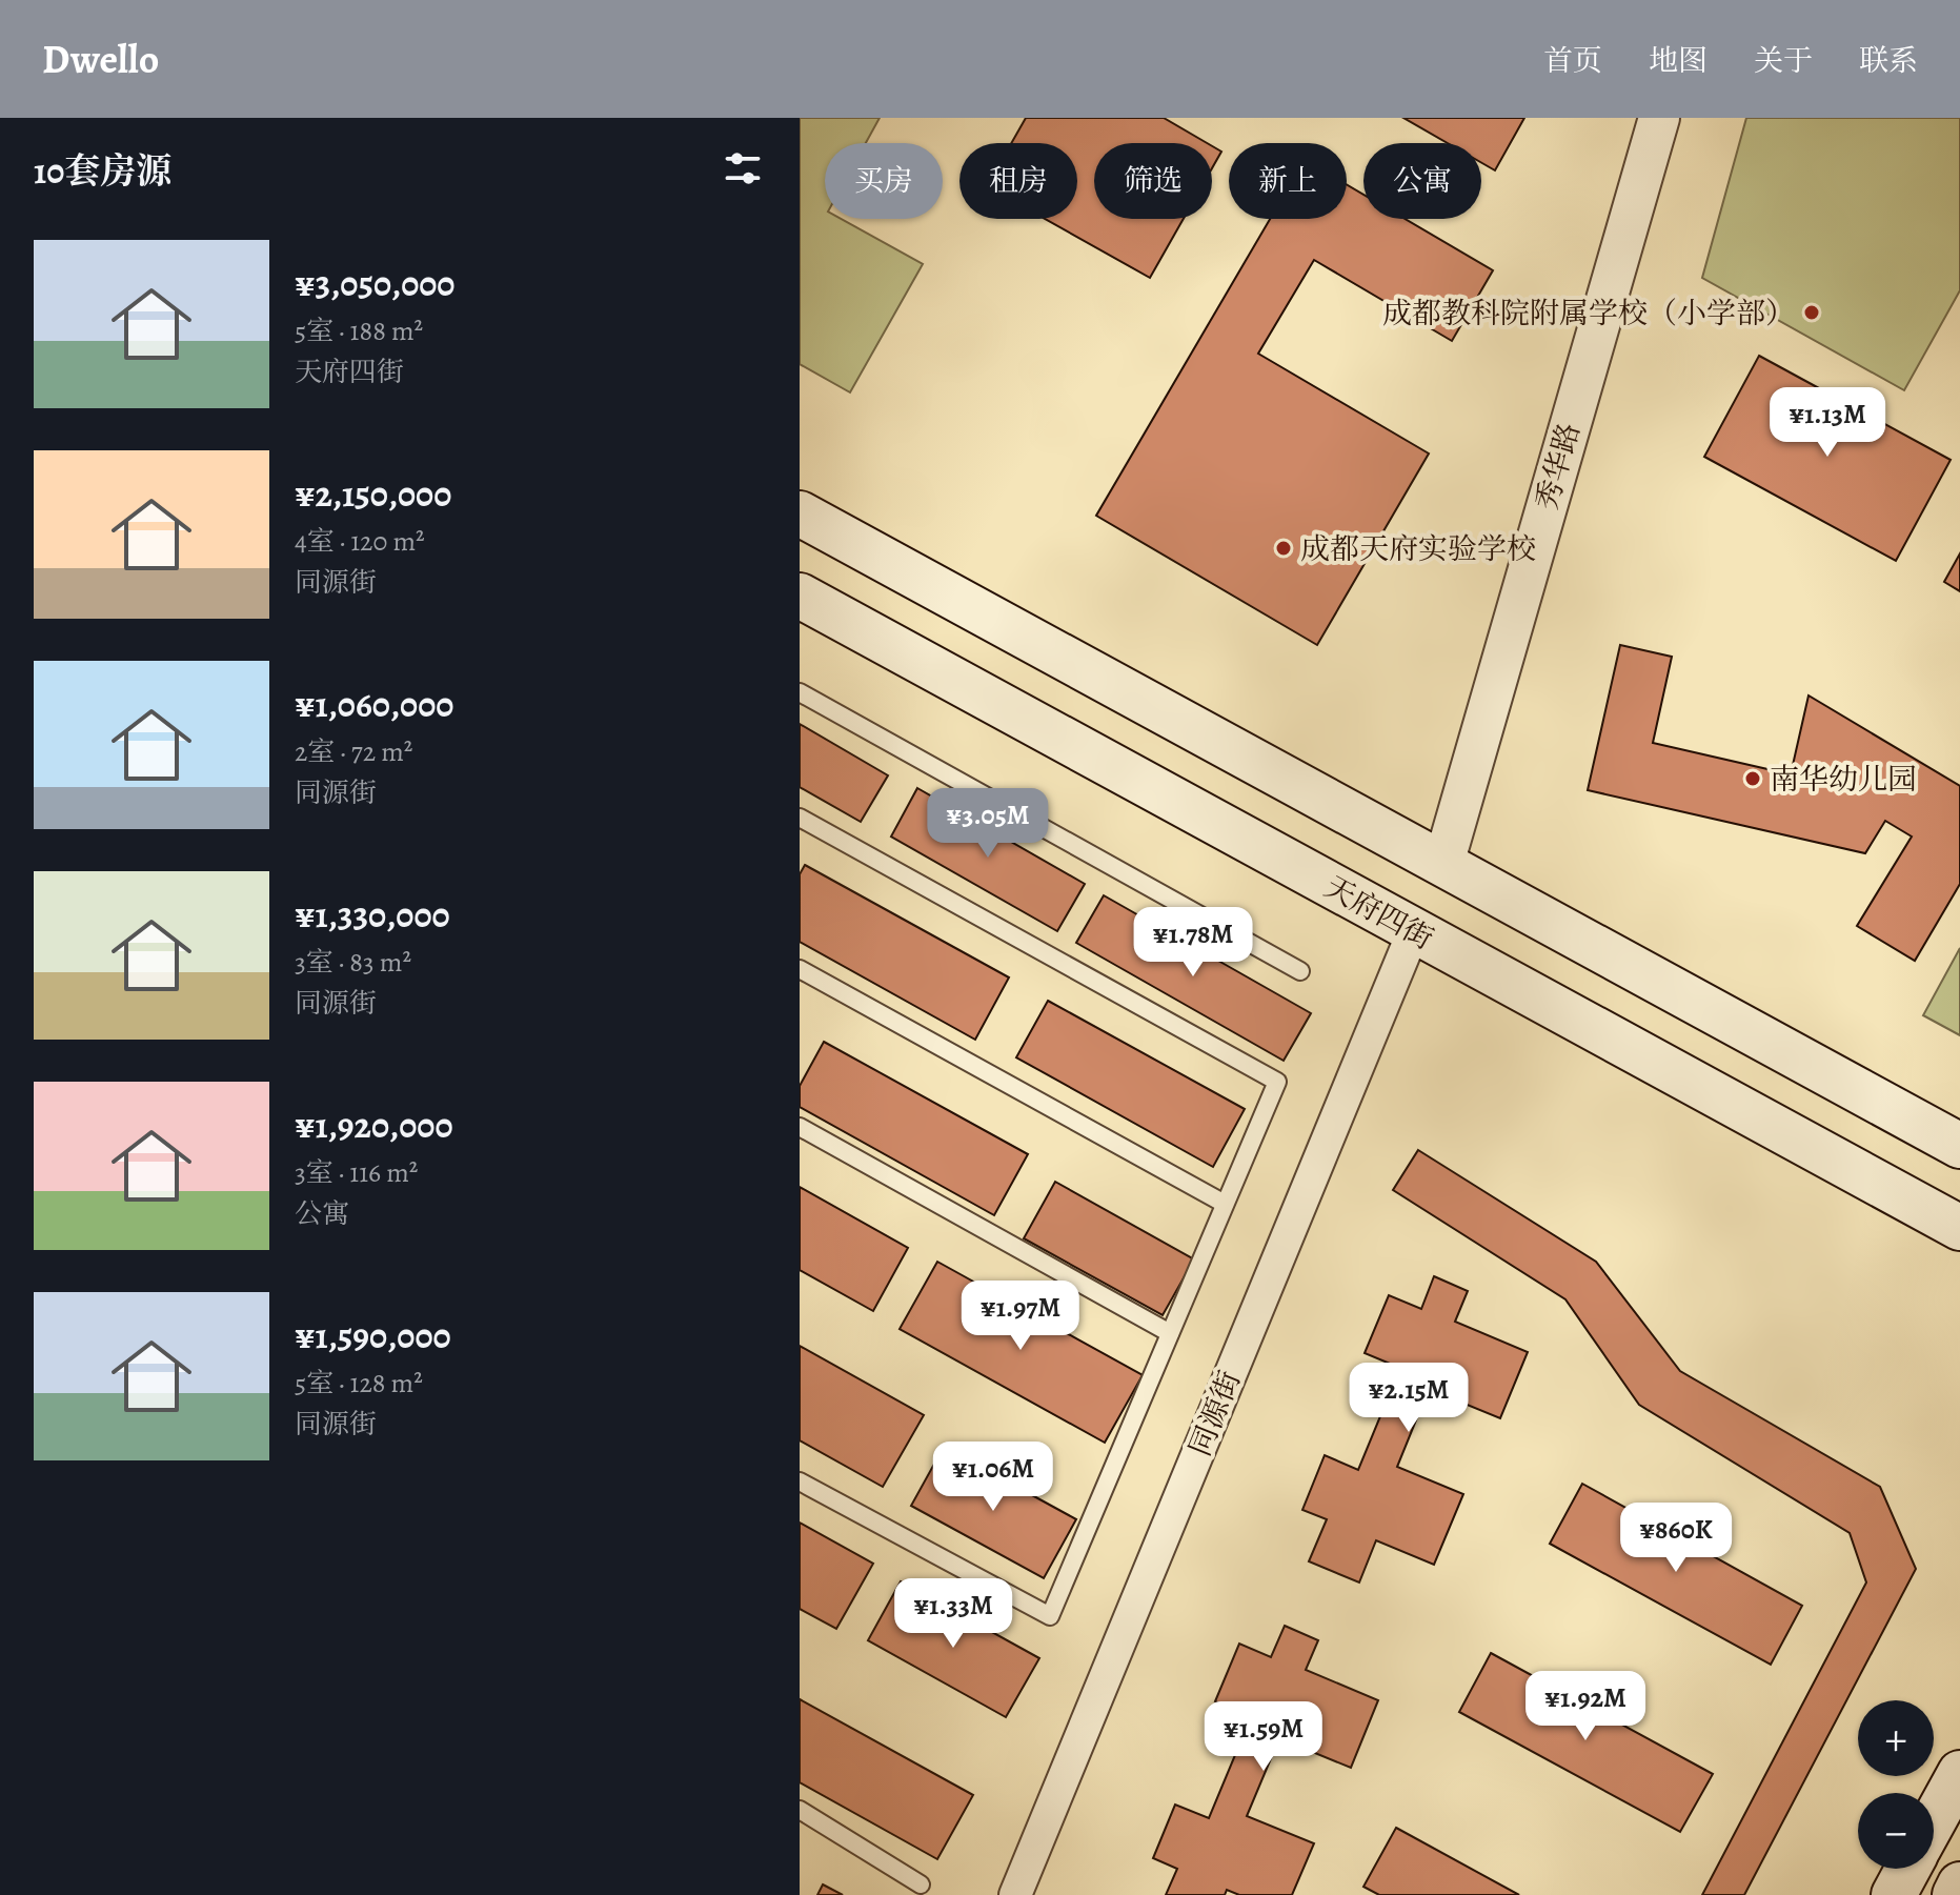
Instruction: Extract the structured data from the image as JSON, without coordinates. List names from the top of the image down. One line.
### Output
{"streets":{"main road":["天府四街"],"street":["秀华路","同源街"]},"crossings":[["天府四街","同源街"]],"places":["成都教科院附属学校（小学部）","成都天府实验学校","南华幼儿园"],"page":{"header":"Dwello","nav":["首页","地图","关于","联系"],"heading":"10套房源","chip":["买房","租房","筛选","新上","公寓"],"list":[{"name":"¥3,050,000","note":"5室 · 188 m² · 天府四街"},{"name":"¥2,150,000","note":"4室 · 120 m² · 同源街"},{"name":"¥1,060,000","note":"2室 · 72 m² · 同源街"},{"name":"¥1,330,000","note":"3室 · 83 m² · 同源街"},{"name":"¥1,920,000","note":"3室 · 116 m² · 公寓"},{"name":"¥1,590,000","note":"5室 · 128 m² · 同源街"}],"price":["¥1.13M","¥3.05M","¥1.78M","¥1.97M","¥2.15M","¥1.06M","¥860K","¥1.33M","¥1.92M","¥1.59M"],"map_buttons":["+","−"]}}
